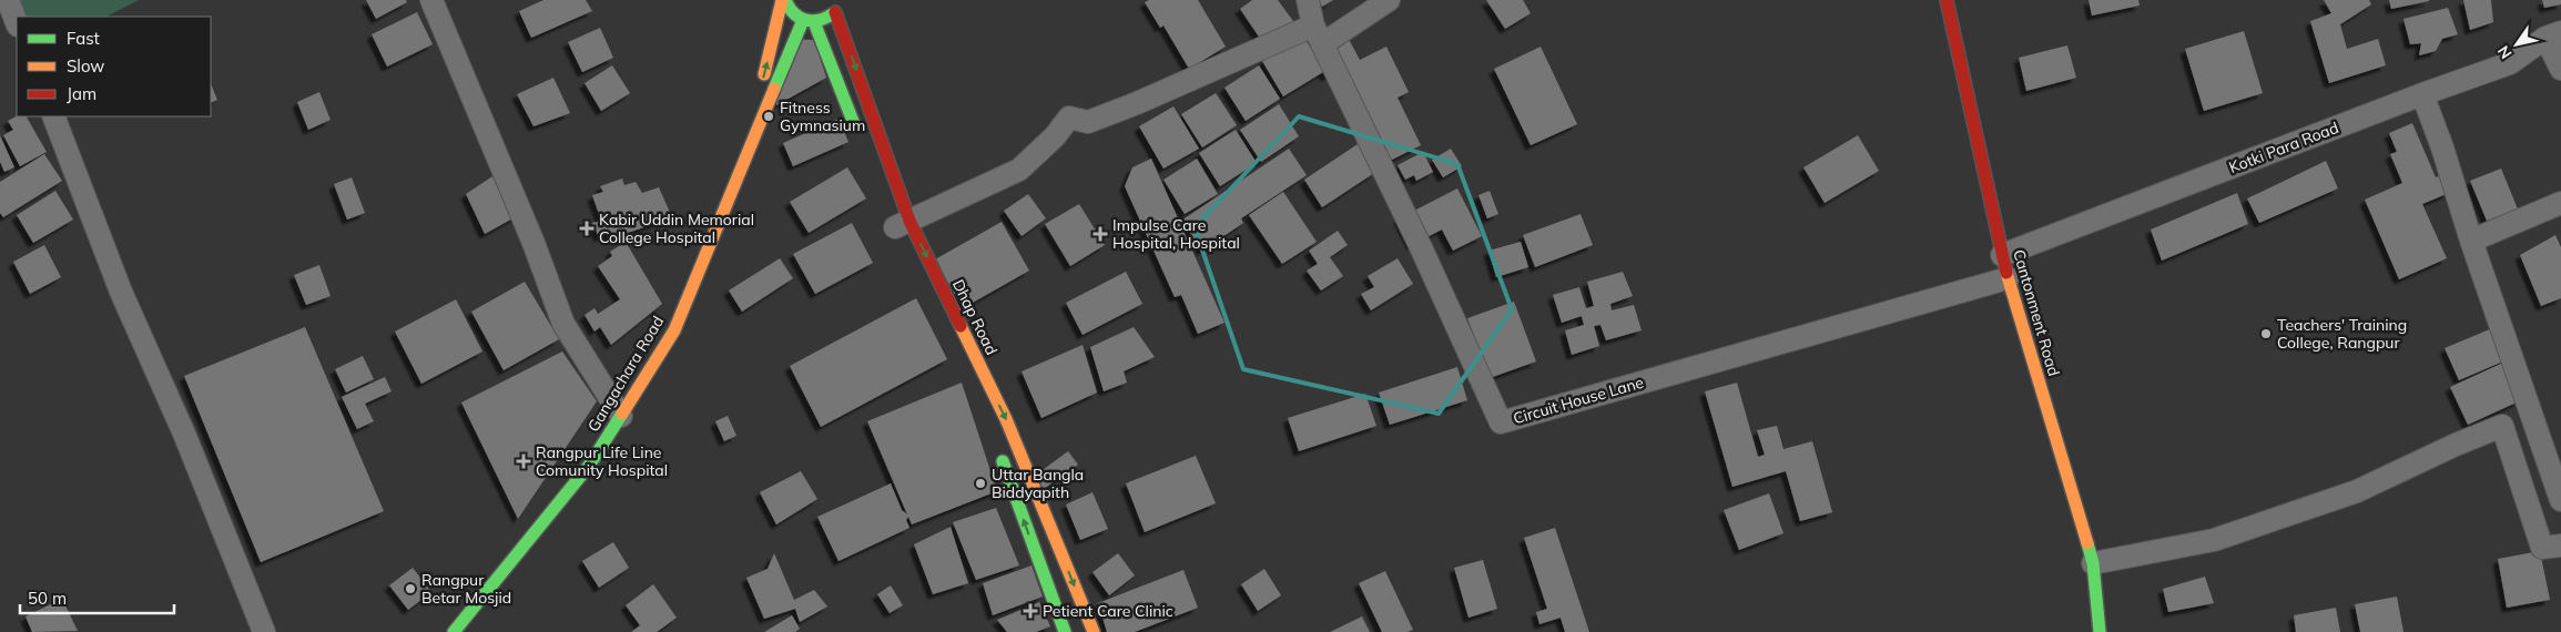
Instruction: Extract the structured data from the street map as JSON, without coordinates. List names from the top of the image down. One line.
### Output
{"streets":{"main road":["Cantonment Road","Dhap Road","Gangachara Road"],"street":["Kotki Para Road","Circuit House Lane"]},"crossings":[["Kotki Para Road","Cantonment Road"],["Cantonment Road","Circuit House Lane"]],"places":{"other":["Fitness Gymnasium","Teachers' Training College, Rangpur","Uttar Bangla Biddyapith","Rangpur Betar Mosjid"],"health":["Kabir Uddin Memorial College Hospital","Impulse Care Hospital, Hospital","Rangpur Life Line Comunity Hospital","Petient Care Clinic"]},"legend":["Fast","Slow","Jam"],"scale_bar":"50 m","north":"bottom left"}
